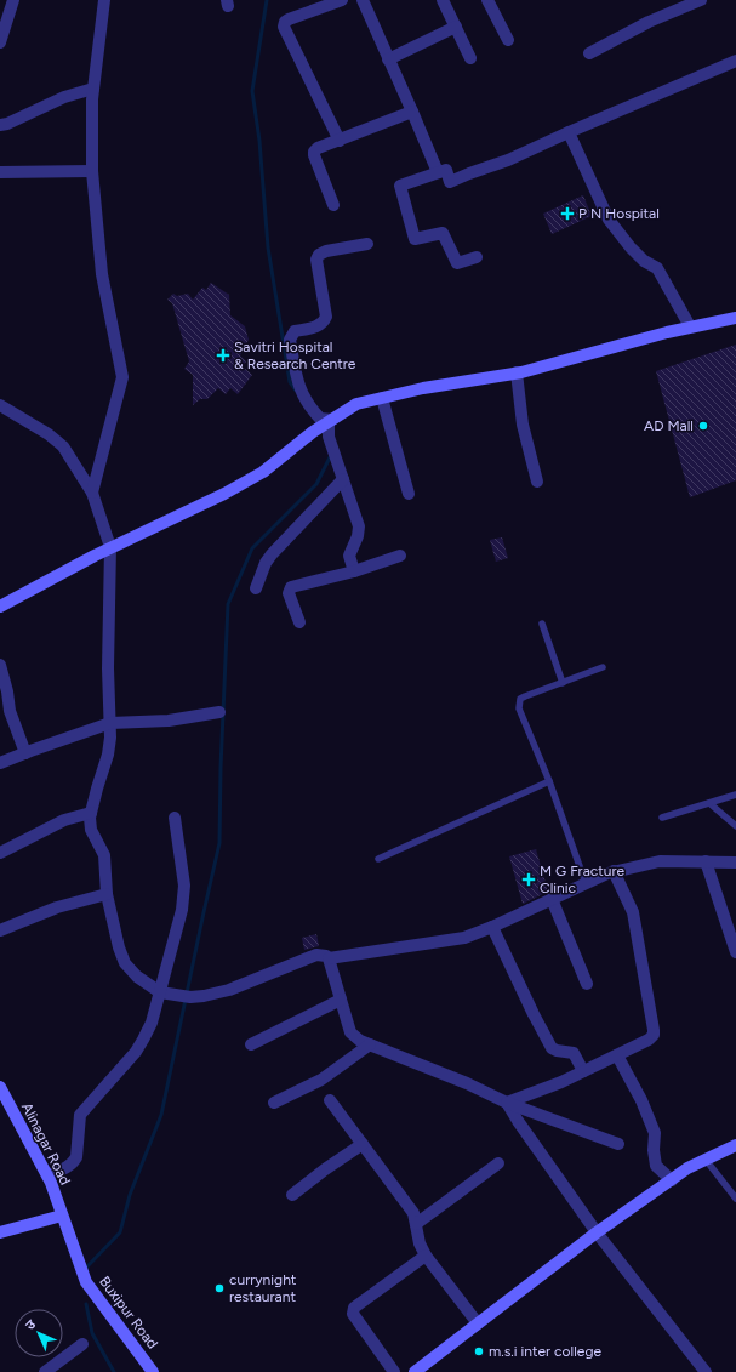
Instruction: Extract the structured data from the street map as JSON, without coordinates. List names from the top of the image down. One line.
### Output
{"streets":{"main road":["Alinagar Road","Buxipur Road"]},"crossings":[["Alinagar Road","Buxipur Road"]],"places":{"health":["P N Hospital","Savitri Hospital & Research Centre","M G Fracture Clinic"],"other":["AD Mall","currynight restaurant","m.s.i inter college"]},"north":"top left"}
